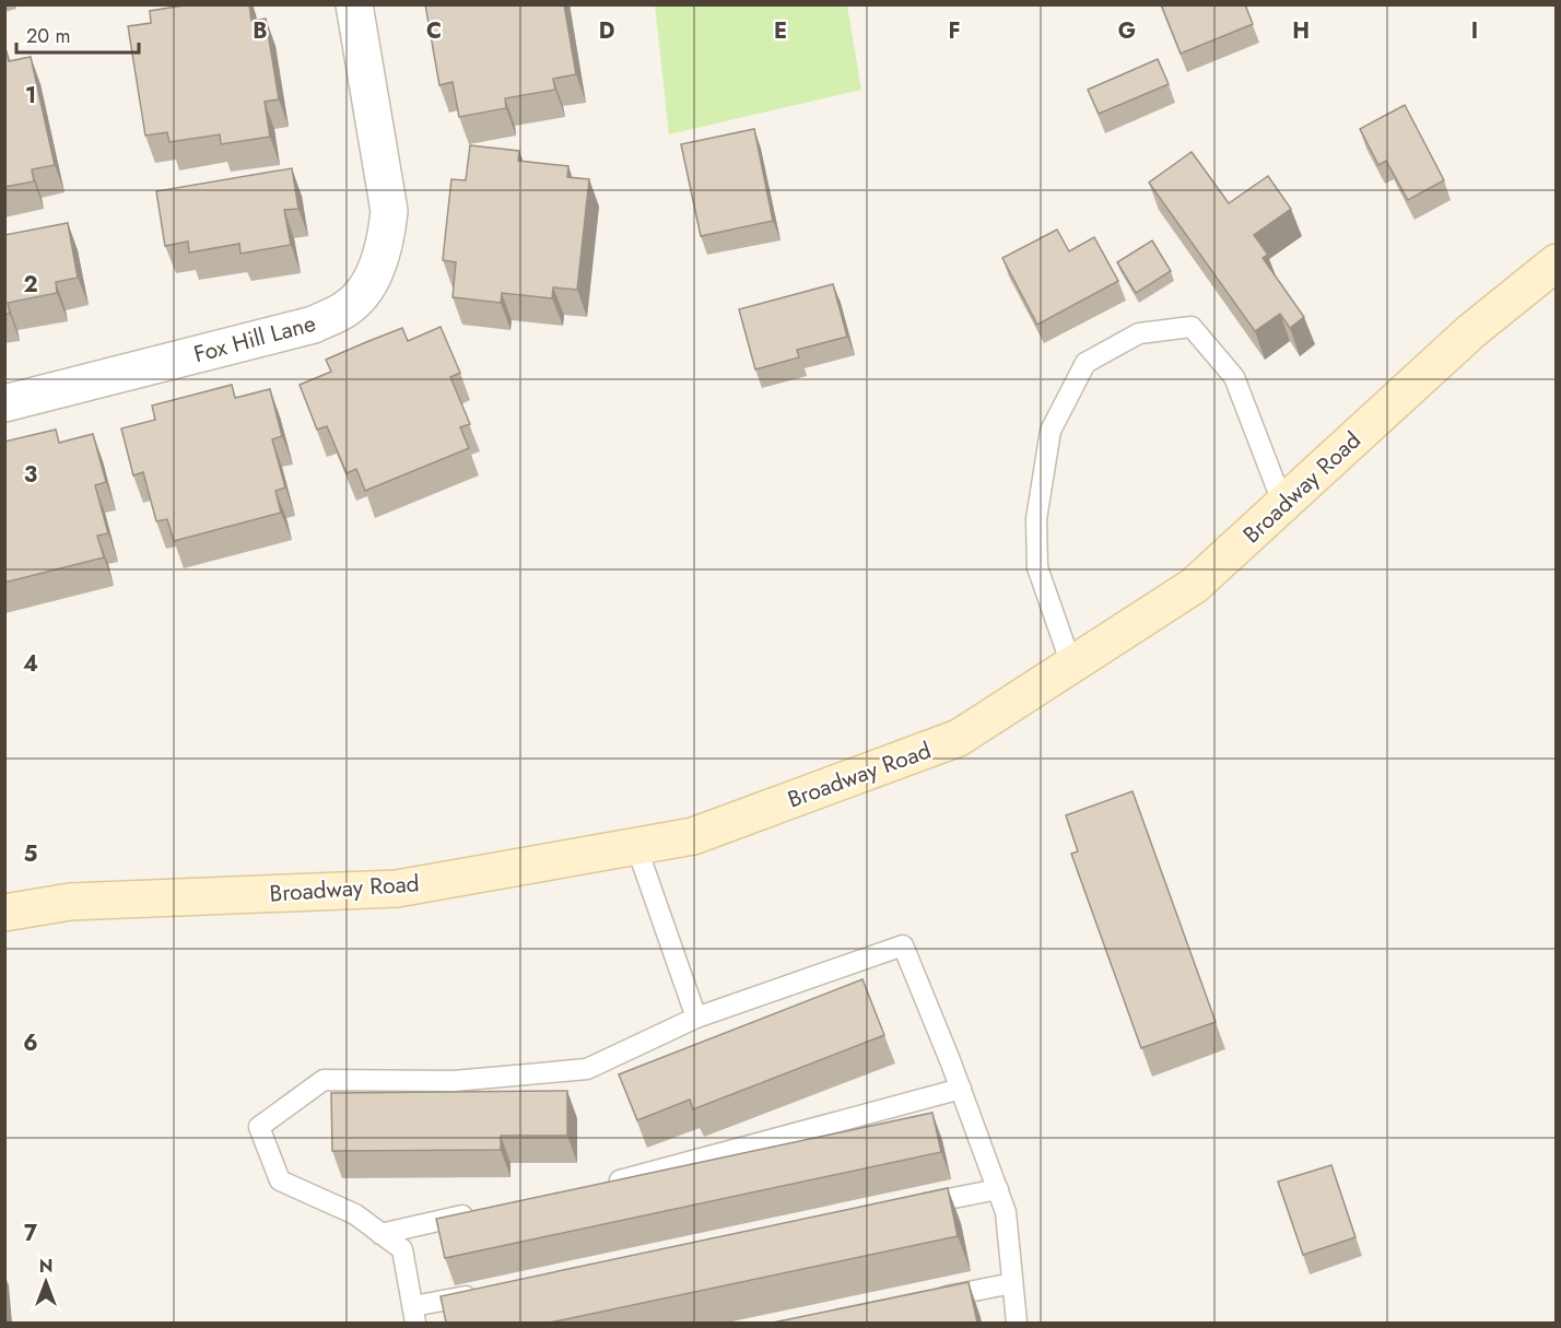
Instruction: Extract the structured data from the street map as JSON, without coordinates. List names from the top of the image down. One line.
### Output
{"streets":{"main road":["Broadway Road"],"street":["Fox Hill Lane"]},"scale_bar":"20 m","north":"top","grid":{"columns":["B","C","D","E","F","G","H","I"],"rows":["1","2","3","4","5","6","7"]}}
